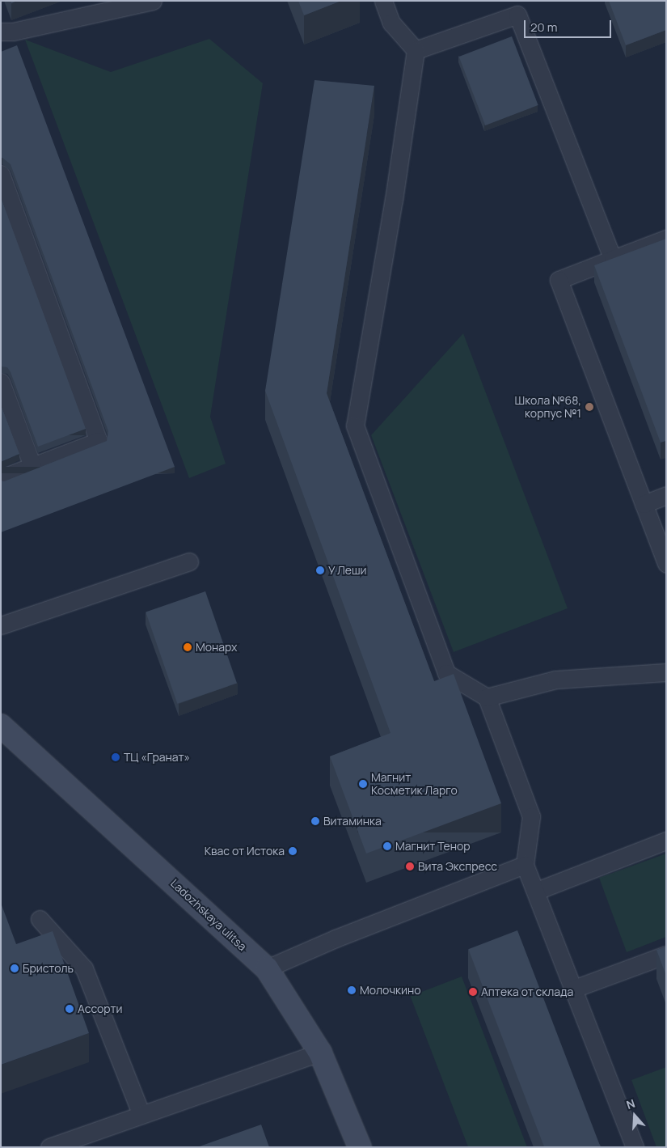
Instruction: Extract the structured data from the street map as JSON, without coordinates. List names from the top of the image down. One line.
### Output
{"streets":{"street":["Ladozhskaya ulitsa"]},"places":["Школа №68, корпус №1","У Леши","Монарх","ТЦ «Гранат»","Магнит Косметик Ларго","Витаминка","Магнит Тенор","Квас от Истока","Вита Экспресс","Бристоль","Молочкино","Аптека от склада","Ассорти"],"scale_bar":"20 m","north":"top"}
